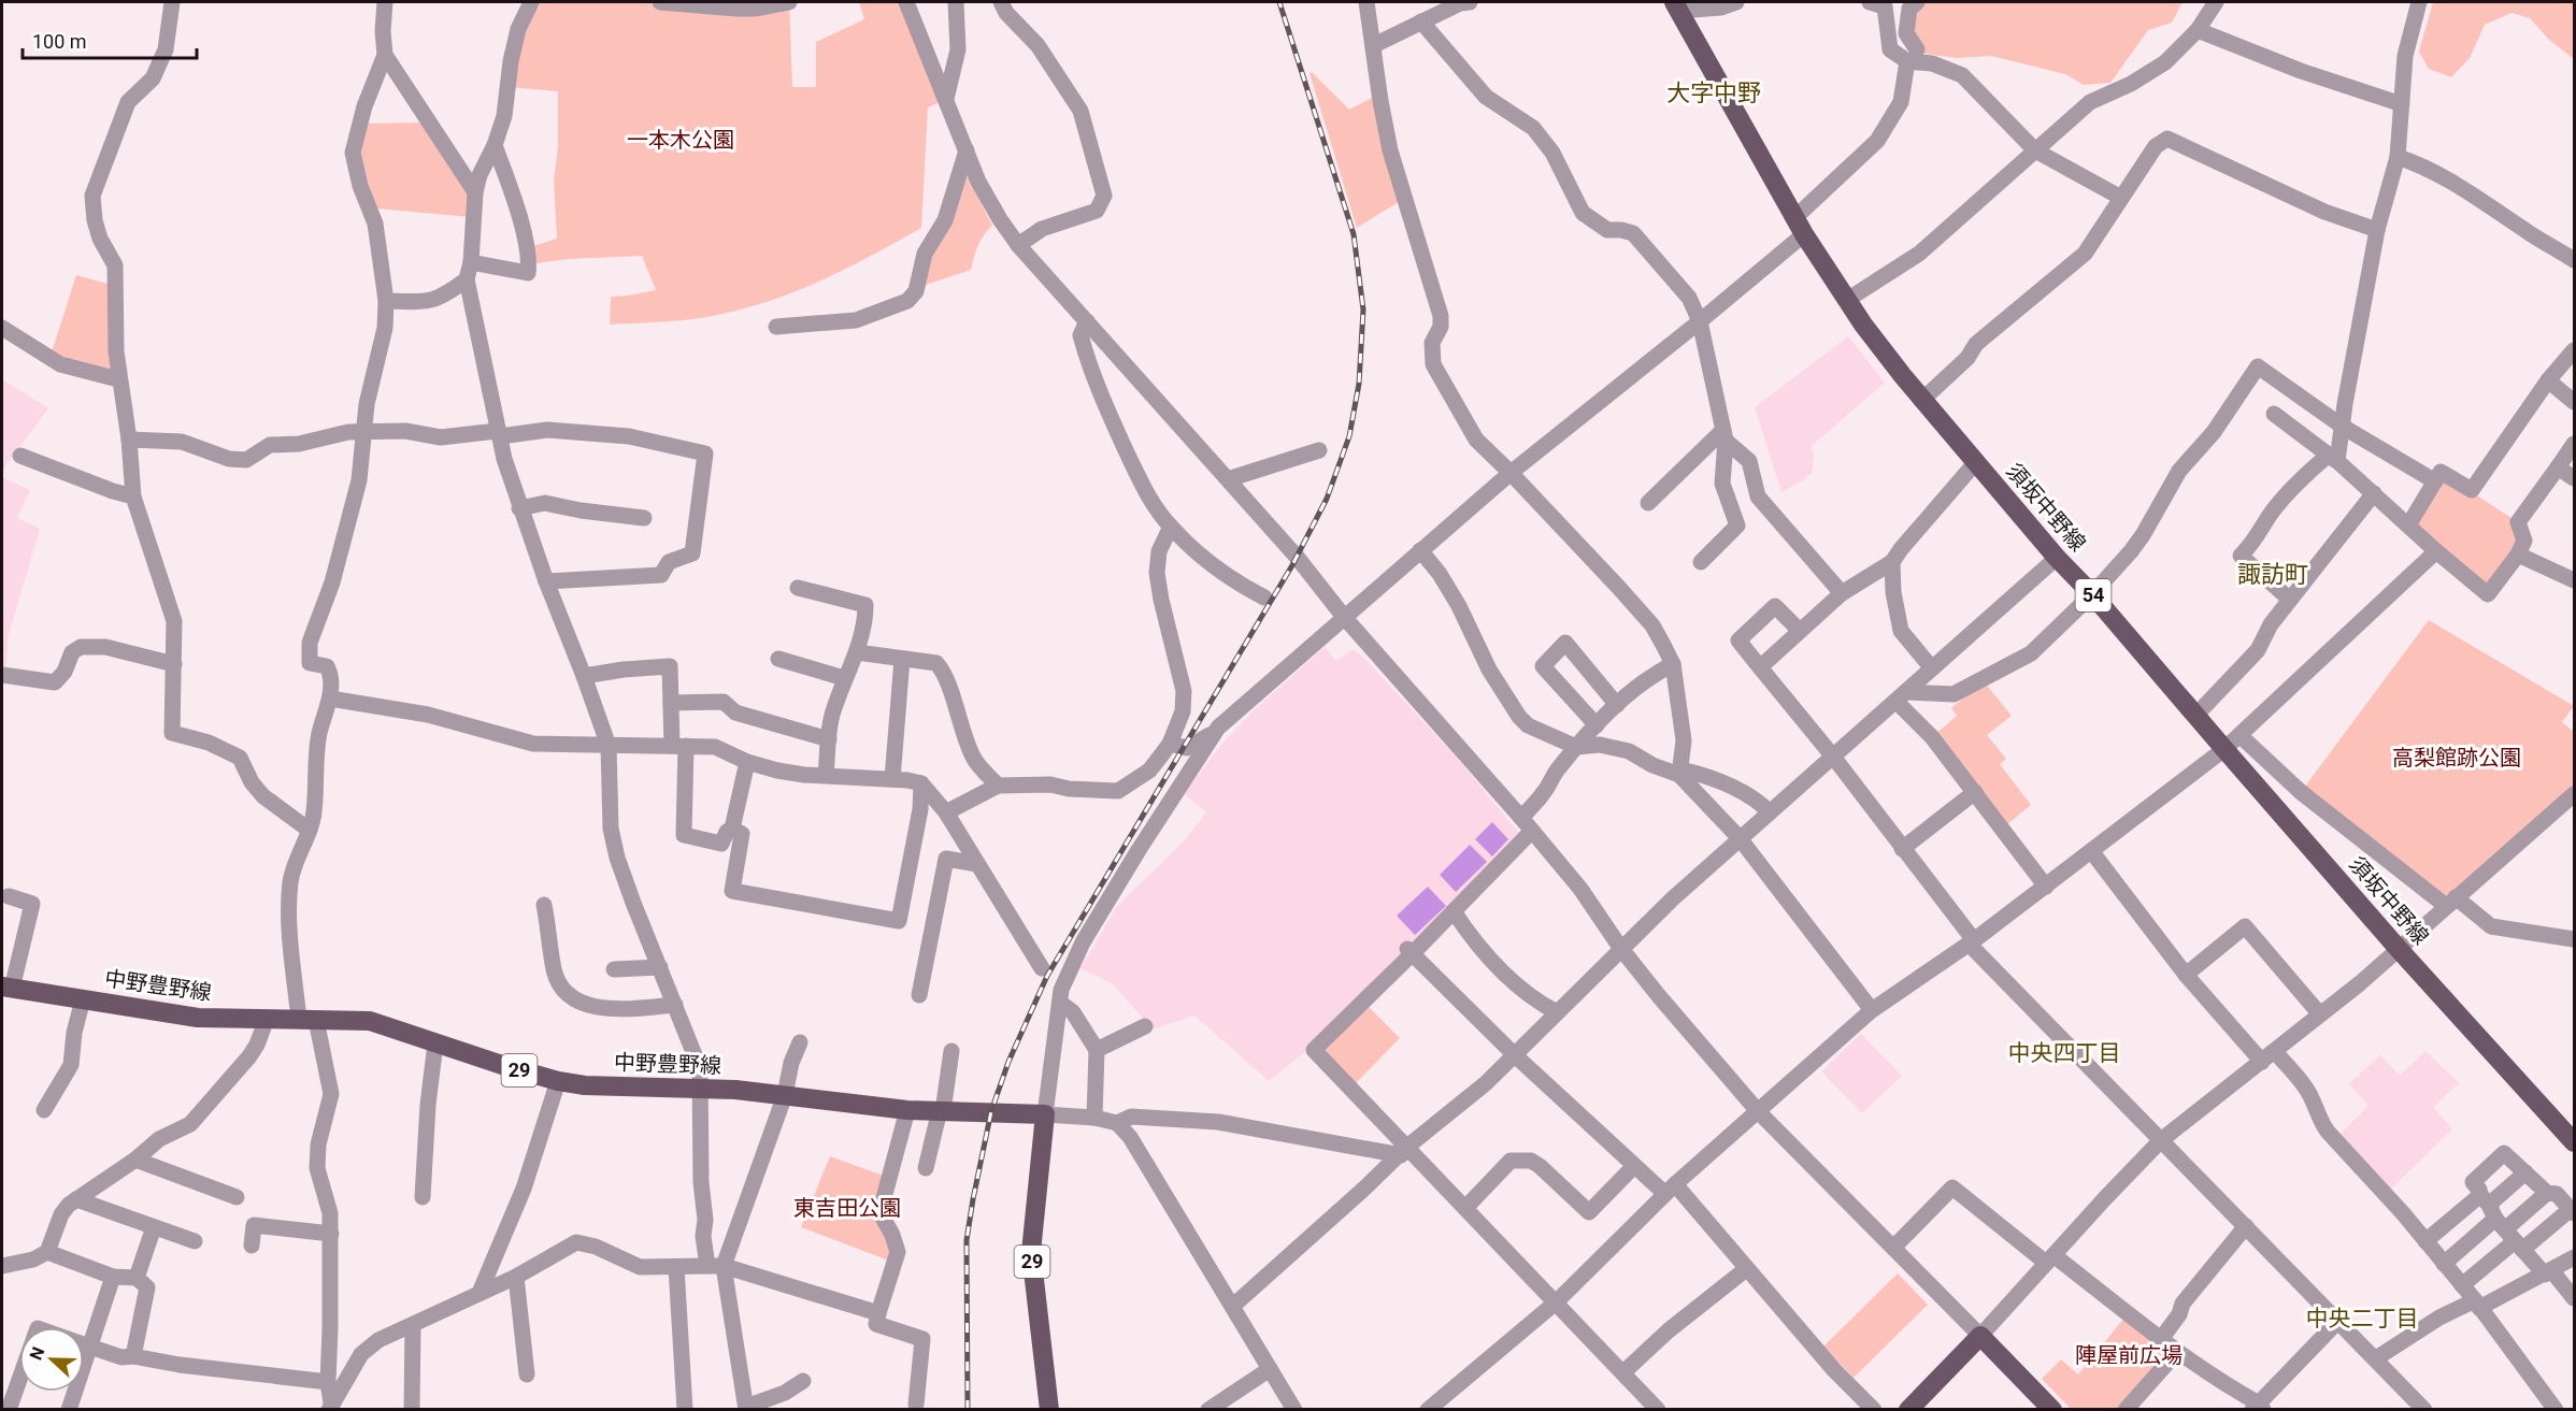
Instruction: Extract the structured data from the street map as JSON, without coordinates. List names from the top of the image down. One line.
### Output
{"streets":{"main road":["須坂中野線","54","中野豊野線","29"]},"crossings":[["中野豊野線","29"]],"districts":["大字中野","諏訪町","中央四丁目","中央二丁目"],"parks":["一本木公園","高梨館跡公園","東吉田公園","陣屋前広場"],"scale_bar":"100 m","north":"left"}
